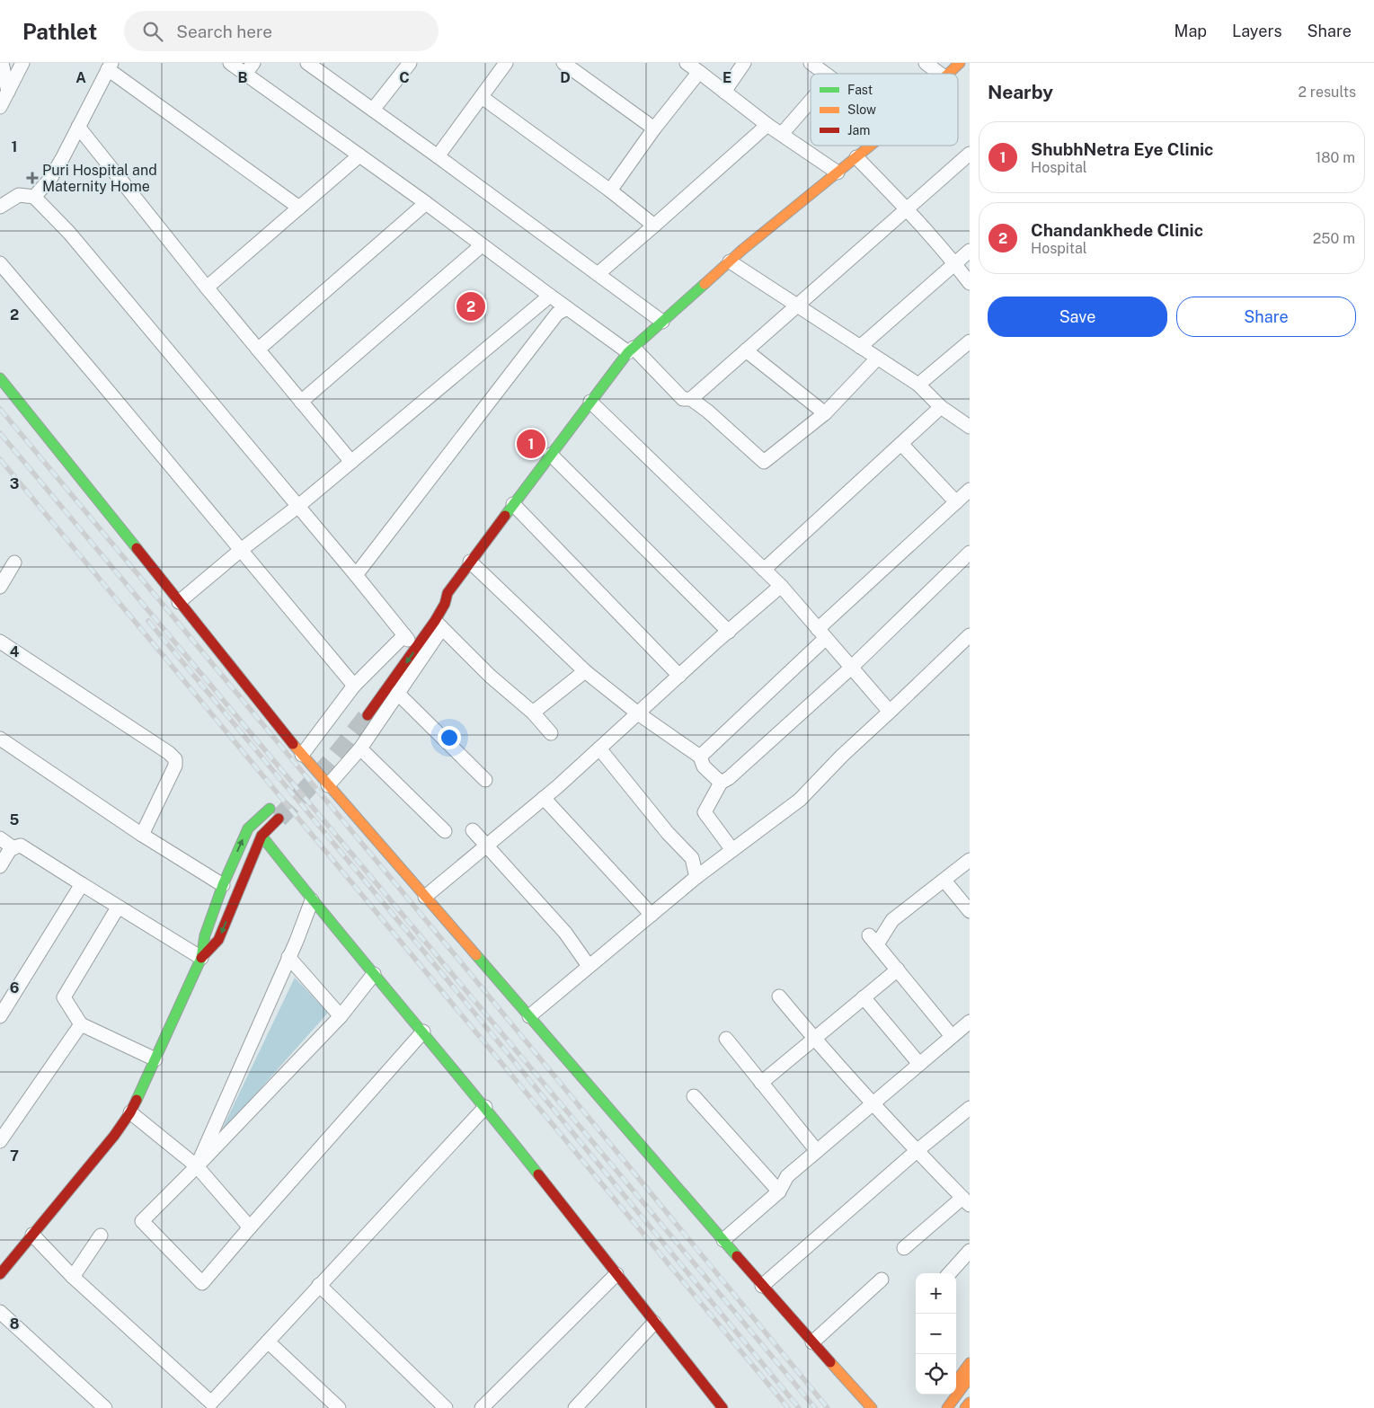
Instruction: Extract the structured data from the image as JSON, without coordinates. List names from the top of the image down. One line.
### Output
{"places":{"health":["Puri Hospital and Maternity Home"]},"legend":["Fast","Slow","Jam"],"page":{"header":"Pathlet","search":"Search here","nav":["Map","Layers","Share"],"heading":["Nearby","2 results"],"list":[{"mark":"1","name":"ShubhNetra Eye Clinic","note":"Hospital","value":"180 m"},{"mark":"2","name":"Chandankhede Clinic","note":"Hospital","value":"250 m"}],"buttons":["Save","Share"],"pins":["2","1"],"map_buttons":["+","−"]},"grid":{"columns":["A","B","C","D","E"],"rows":["1","2","3","4","5","6","7","8"]}}
